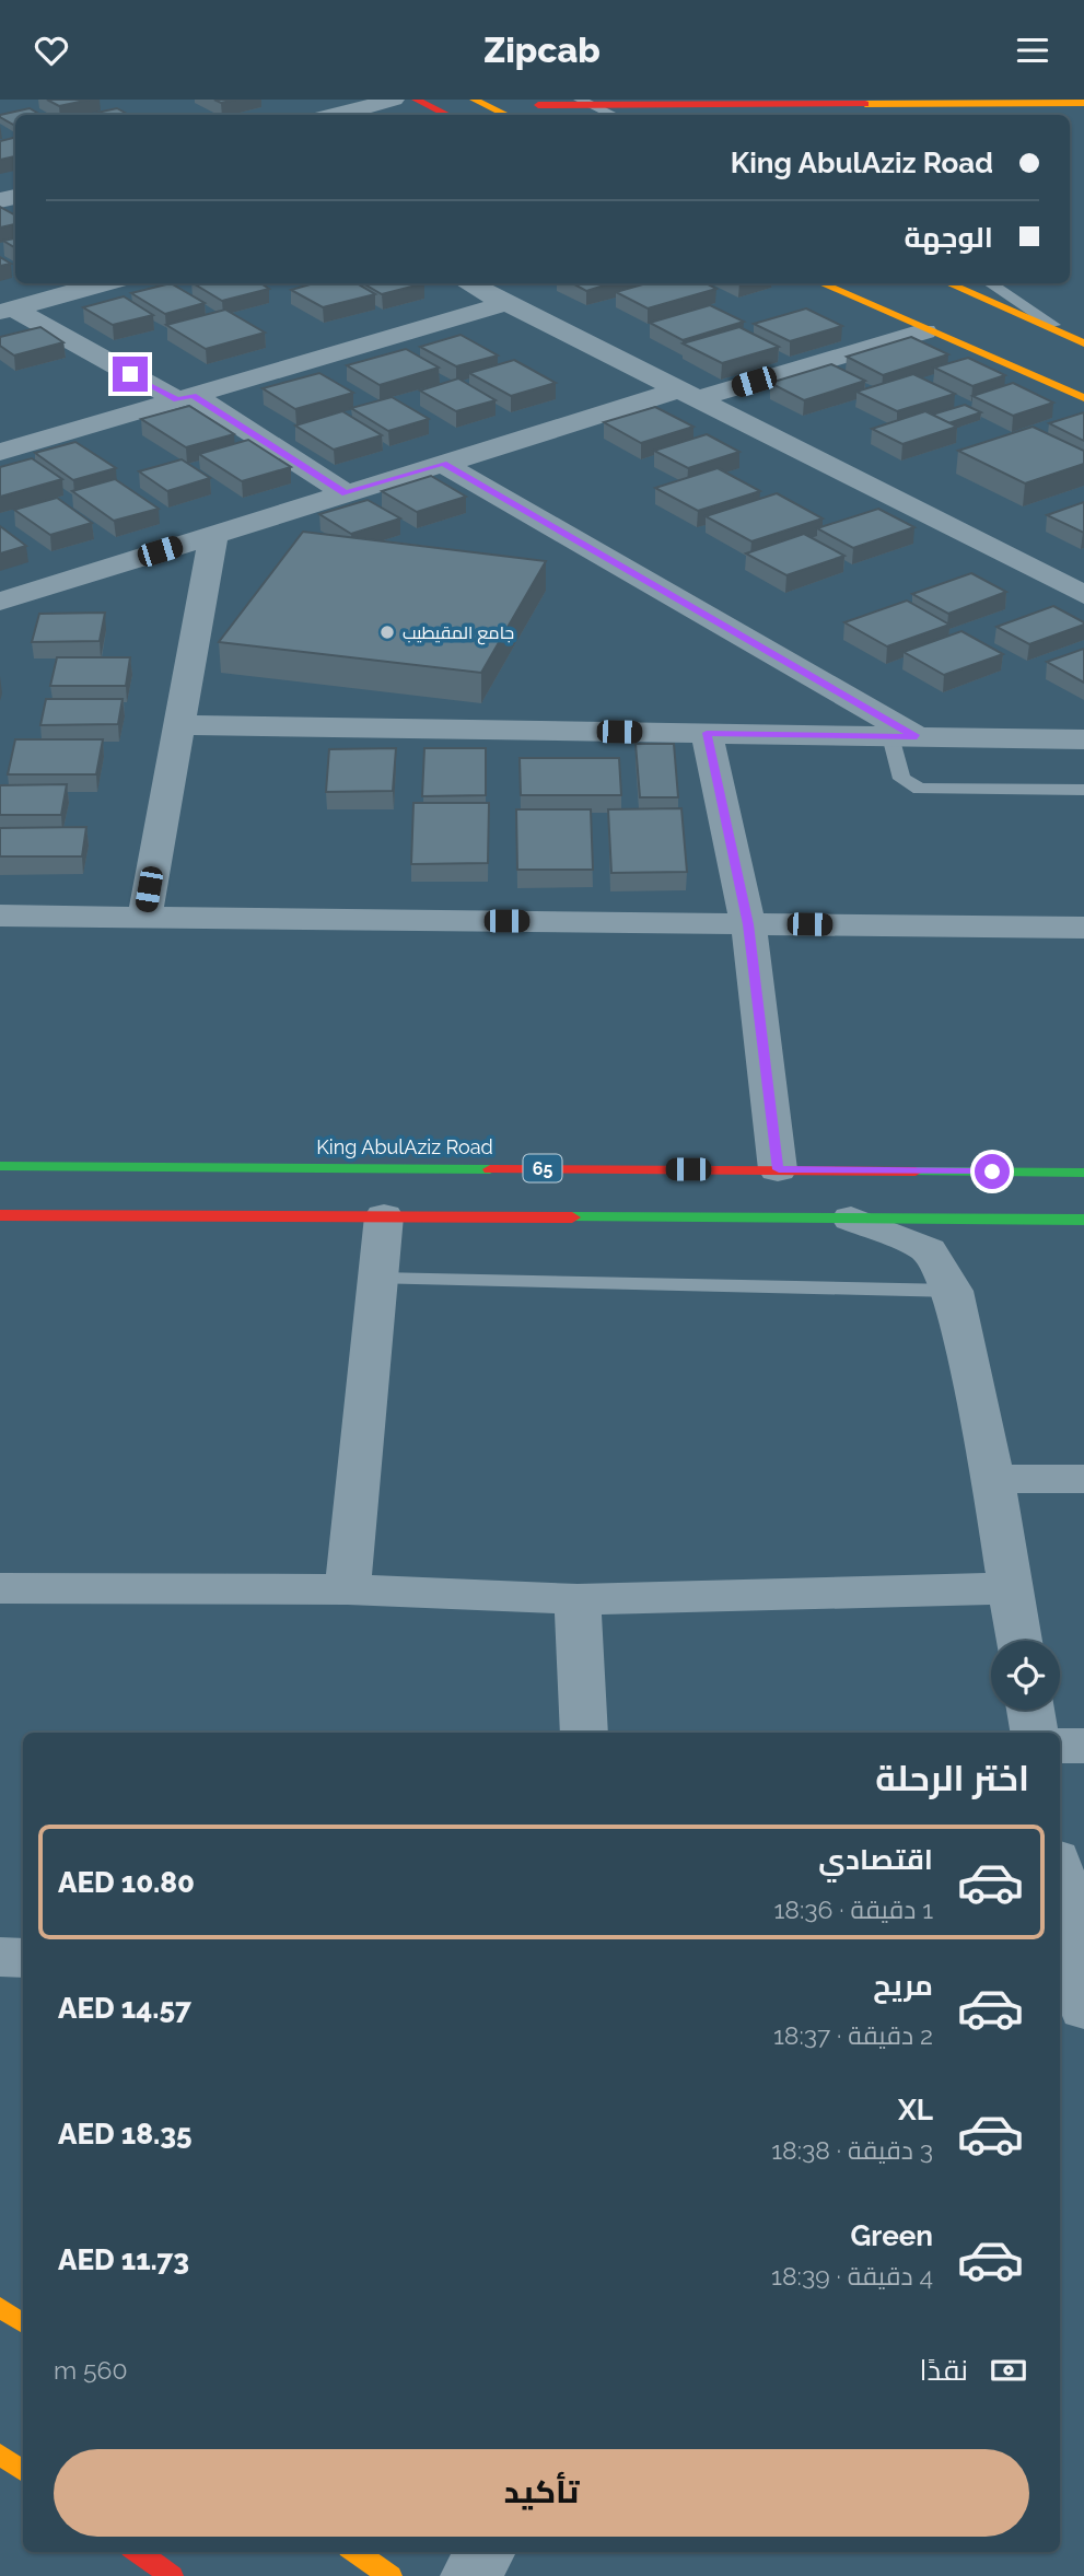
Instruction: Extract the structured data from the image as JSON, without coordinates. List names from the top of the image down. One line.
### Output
{"streets":{"main road":["King AbulAziz Road","65"]},"places":["جامع المقيطيب"],"page":{"header":"Zipcab","banner":["King AbulAziz Road","الوجهة"],"heading":"اختر الرحلة","list":[{"name":"اقتصادي","note":"1 دقيقة · 18:36","value":"AED 10.80"},{"name":"مريح","note":"2 دقيقة · 18:37","value":"AED 14.57"},{"name":"XL","note":"3 دقيقة · 18:38","value":"AED 18.35"},{"name":"Green","note":"4 دقيقة · 18:39","value":"AED 11.73"}],"pay":["نقدًا","560 m"],"buttons":"تأكيد"}}
